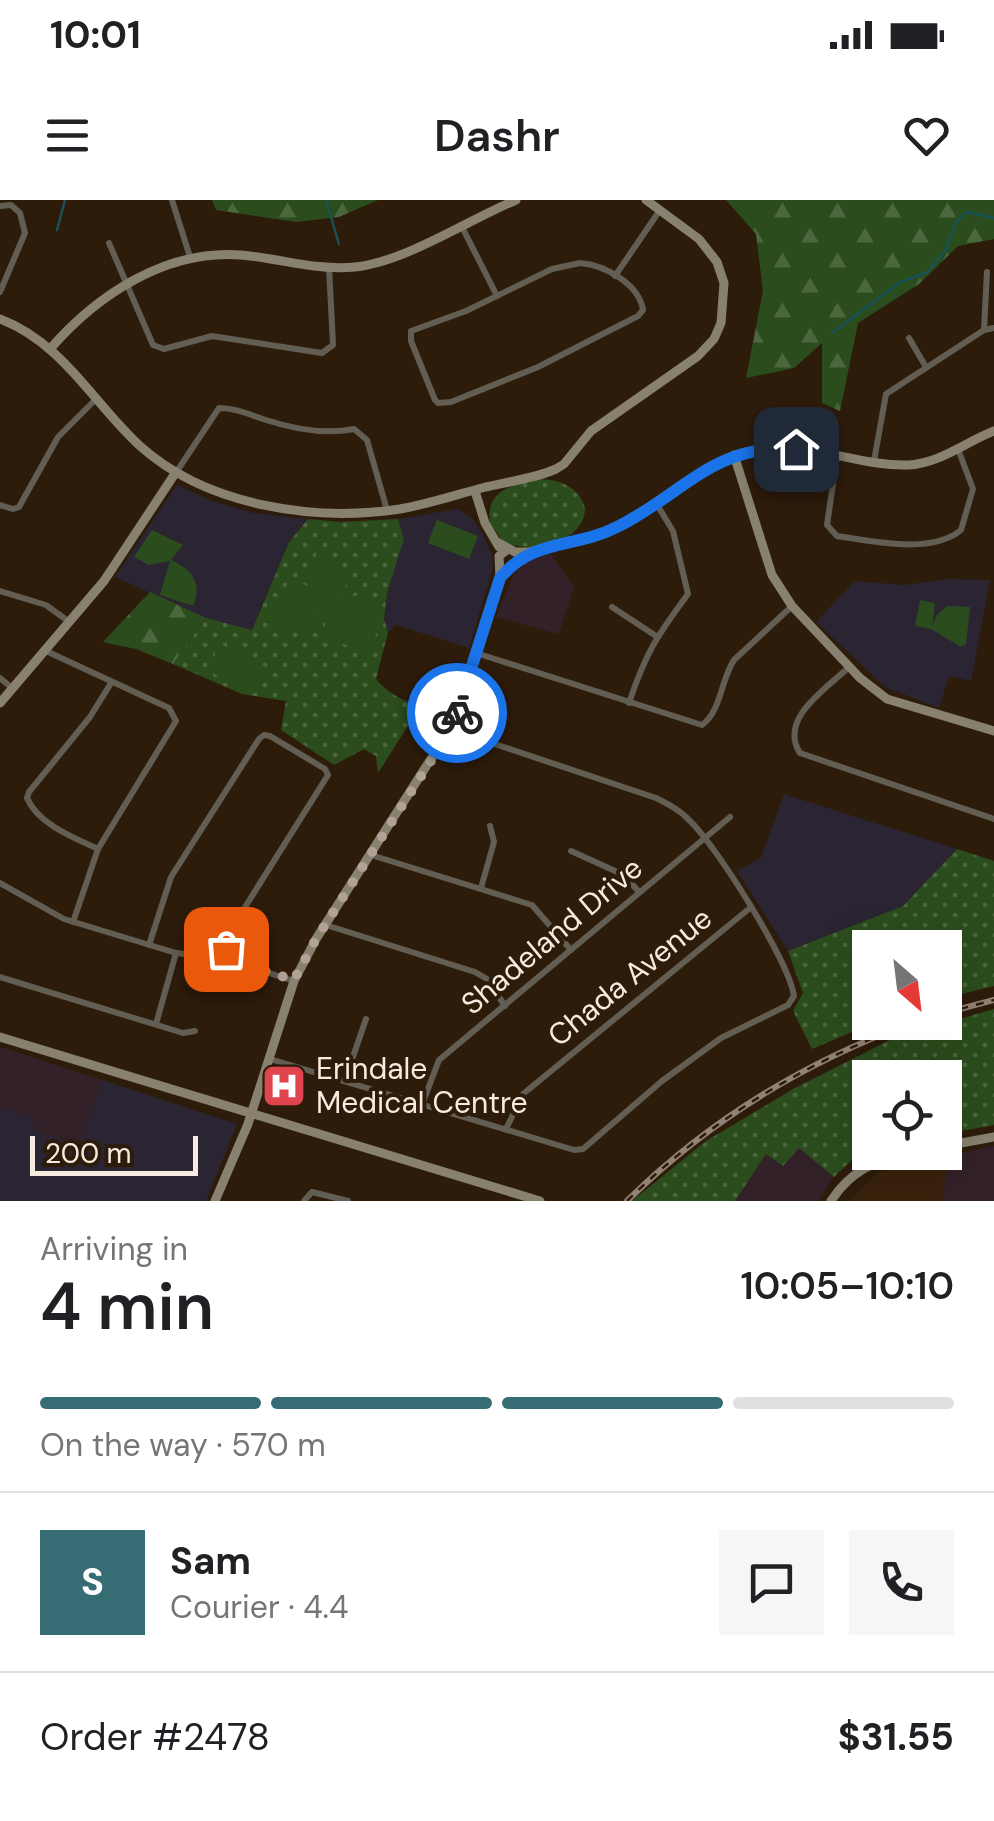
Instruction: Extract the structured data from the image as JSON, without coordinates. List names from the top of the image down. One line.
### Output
{"streets":{"street":["Shadeland Drive","Chada Avenue"]},"places":{"hospital":["Erindale Medical Centre"]},"scale_bar":"200 m","north":"bottom right","page":{"status":"10:01","header":"Dashr","scale":"200 m","heading":["4 min","Arriving in","10:05–10:10"],"panel":["Sam","Courier · 4.4","Order #2478","$31.55"],"bar":"On the way · 570 m","round":"S"}}
